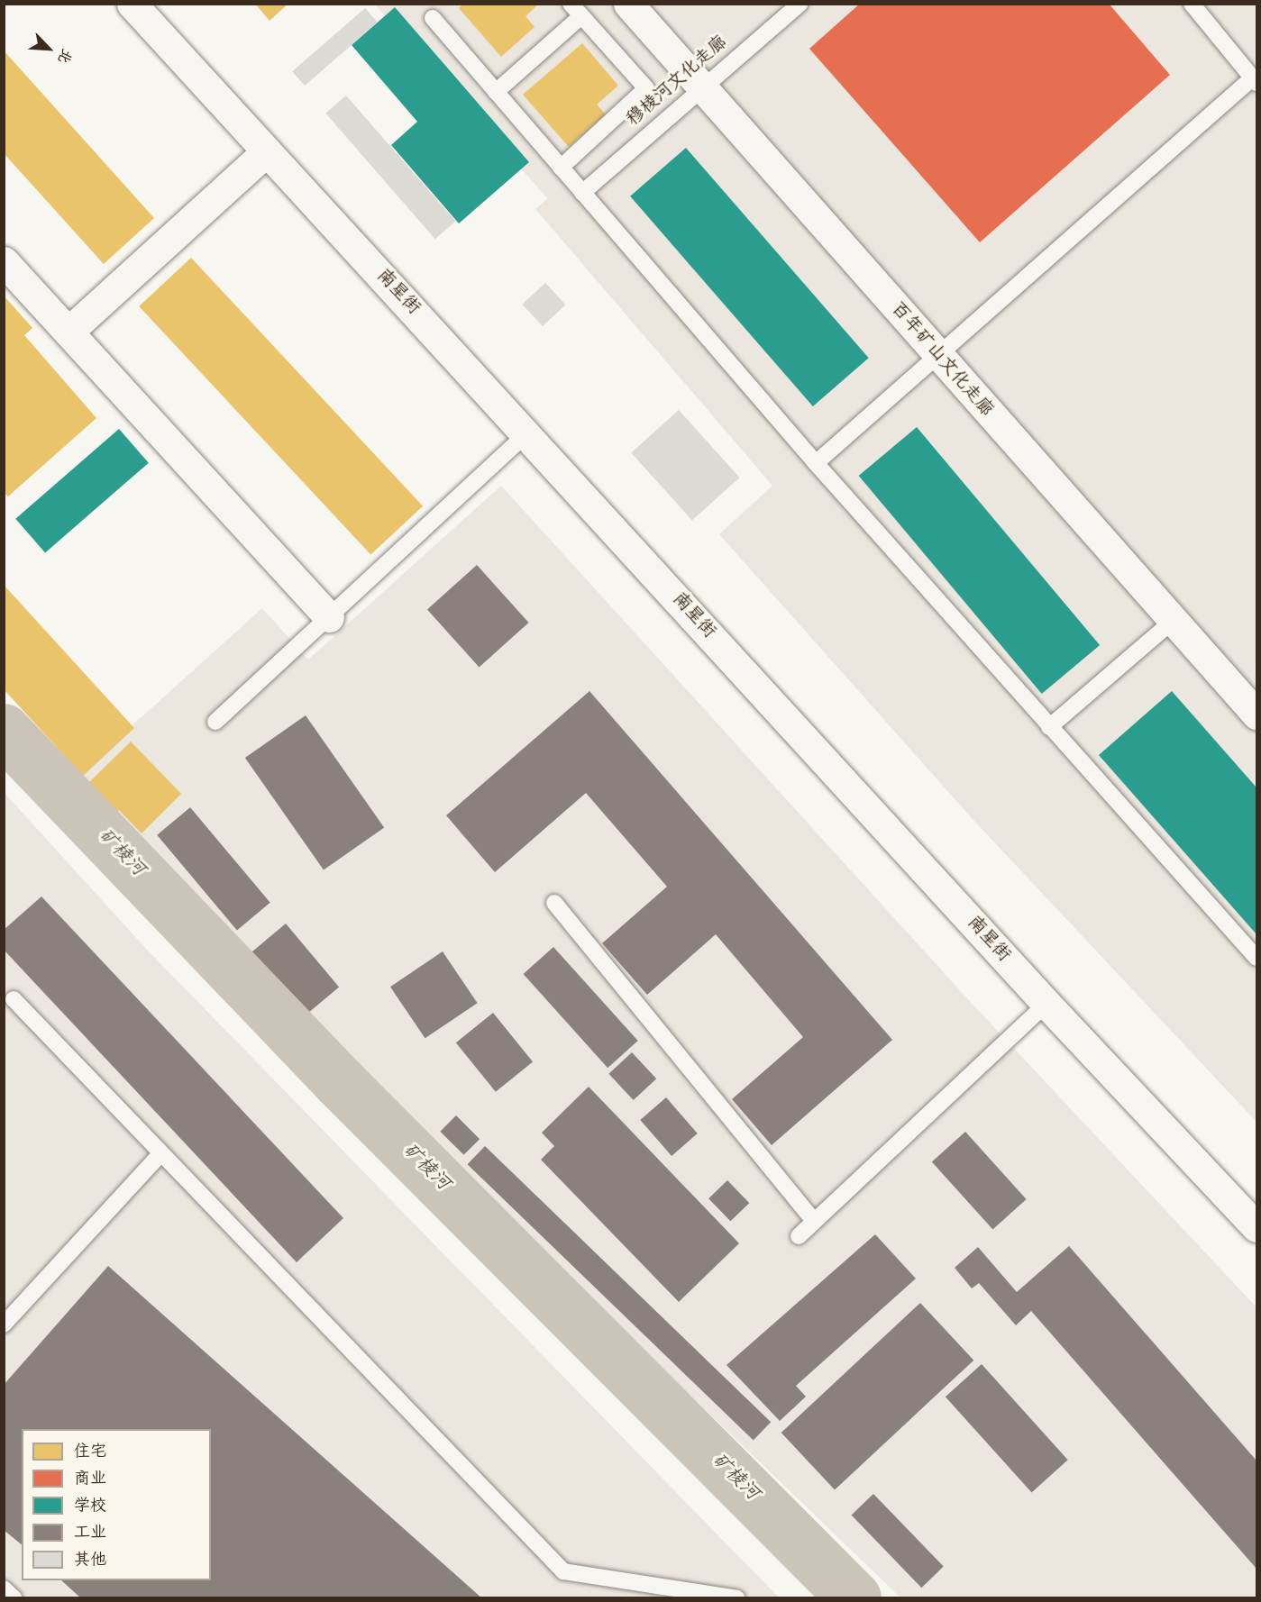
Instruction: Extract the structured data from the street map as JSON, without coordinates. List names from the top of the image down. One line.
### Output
{"streets":{"street":["南星街","百年矿山文化走廊"],"lane":["穆棱河文化走廊"]},"crossings":[["穆棱河文化走廊","百年矿山文化走廊"]],"water":["矿棱河"],"legend":["住宅","商业","学校","工业","其他"],"north":"bottom right"}
